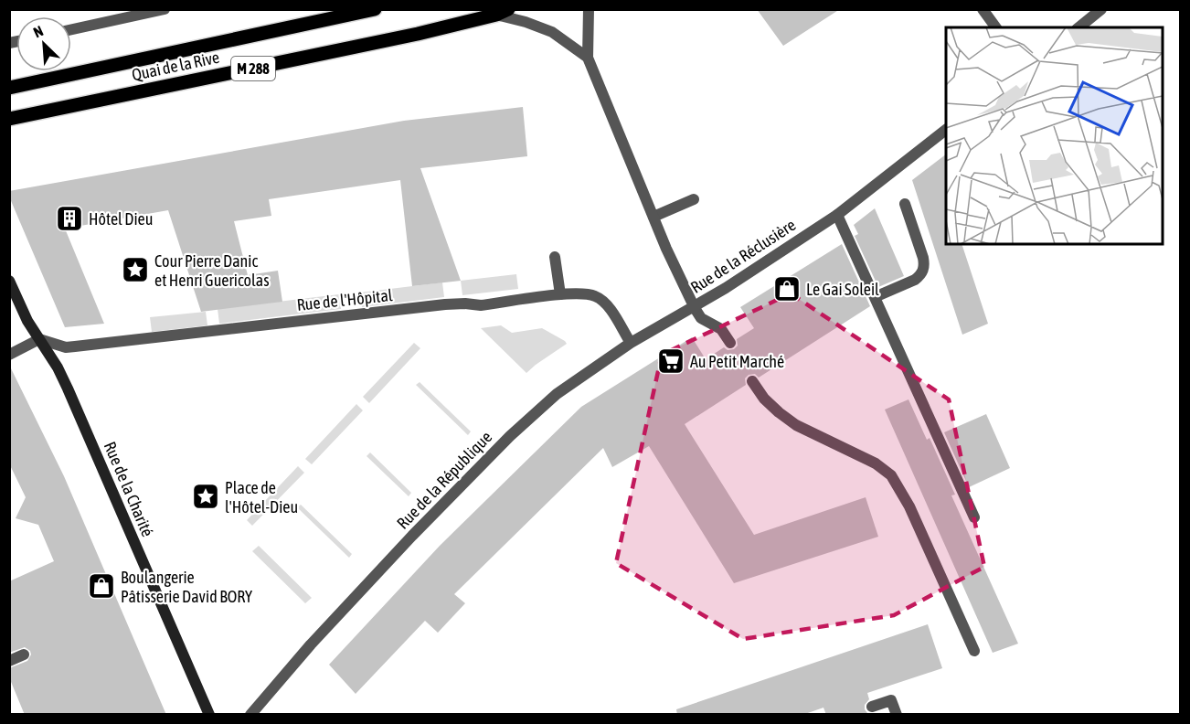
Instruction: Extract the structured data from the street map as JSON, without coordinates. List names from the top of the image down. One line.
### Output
{"streets":{"main road":["Quai de la Rive","M 288","Rue de la Charité"],"street":["Rue de la Réclusière","Rue de l'Hôpital","Rue de la République"]},"crossings":[["Rue de la Réclusière","Rue de la République"],["Rue de l'Hôpital","Rue de la République"],["Rue de l'Hôpital","Rue de la Charité"]],"places":{"building":["Hôtel Dieu"],"place":["Cour Pierre Danic et Henri Guericolas","Place de l'Hôtel-Dieu"],"shop":["Le Gai Soleil","Boulangerie Pâtisserie David BORY"],"supermarket":["Au Petit Marché"]},"north":"top left"}
